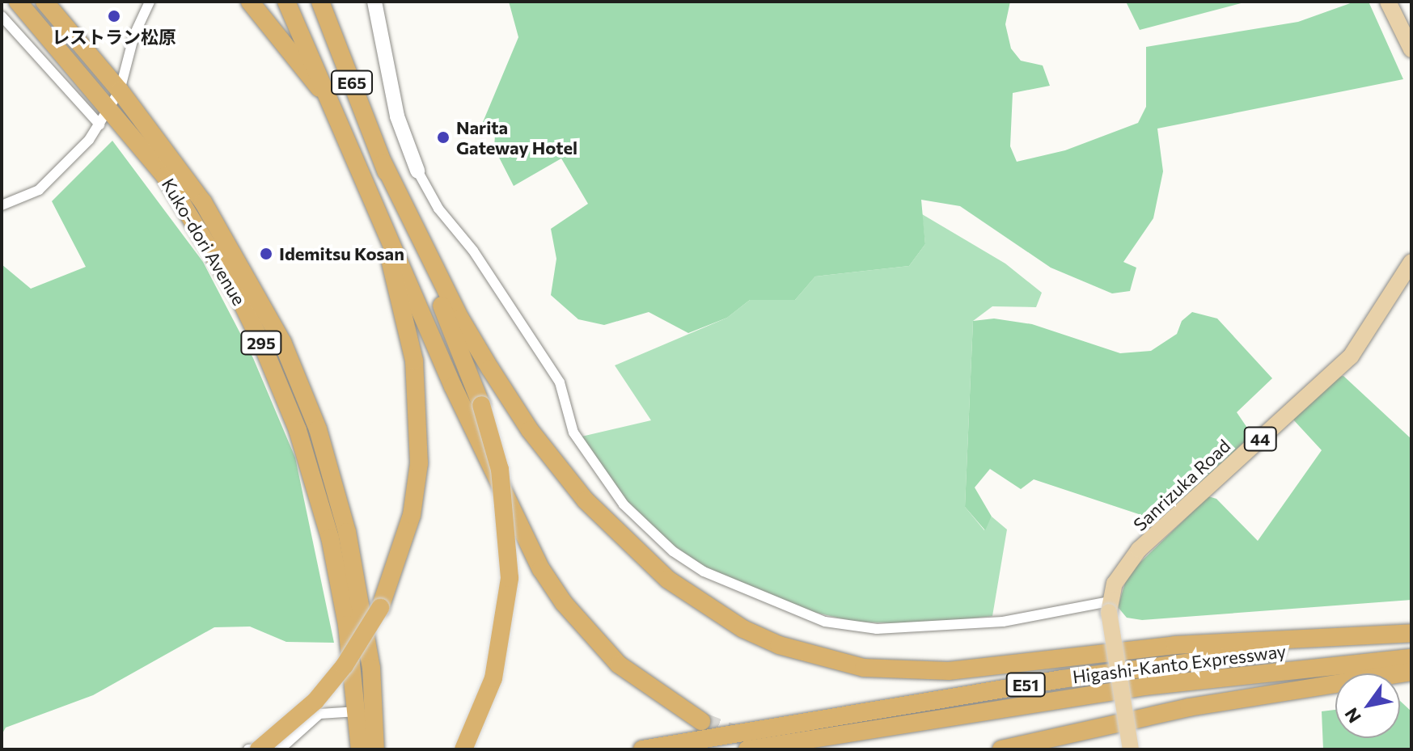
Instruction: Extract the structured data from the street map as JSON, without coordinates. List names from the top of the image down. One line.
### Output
{"streets":{"highway":["E65","Kuko-dori Avenue","295","Higashi-Kanto Expressway","E51"],"main road":["44","Sanrizuka Road"]},"places":["レストラン松原","Narita Gateway Hotel","Idemitsu Kosan"],"north":"bottom left"}
